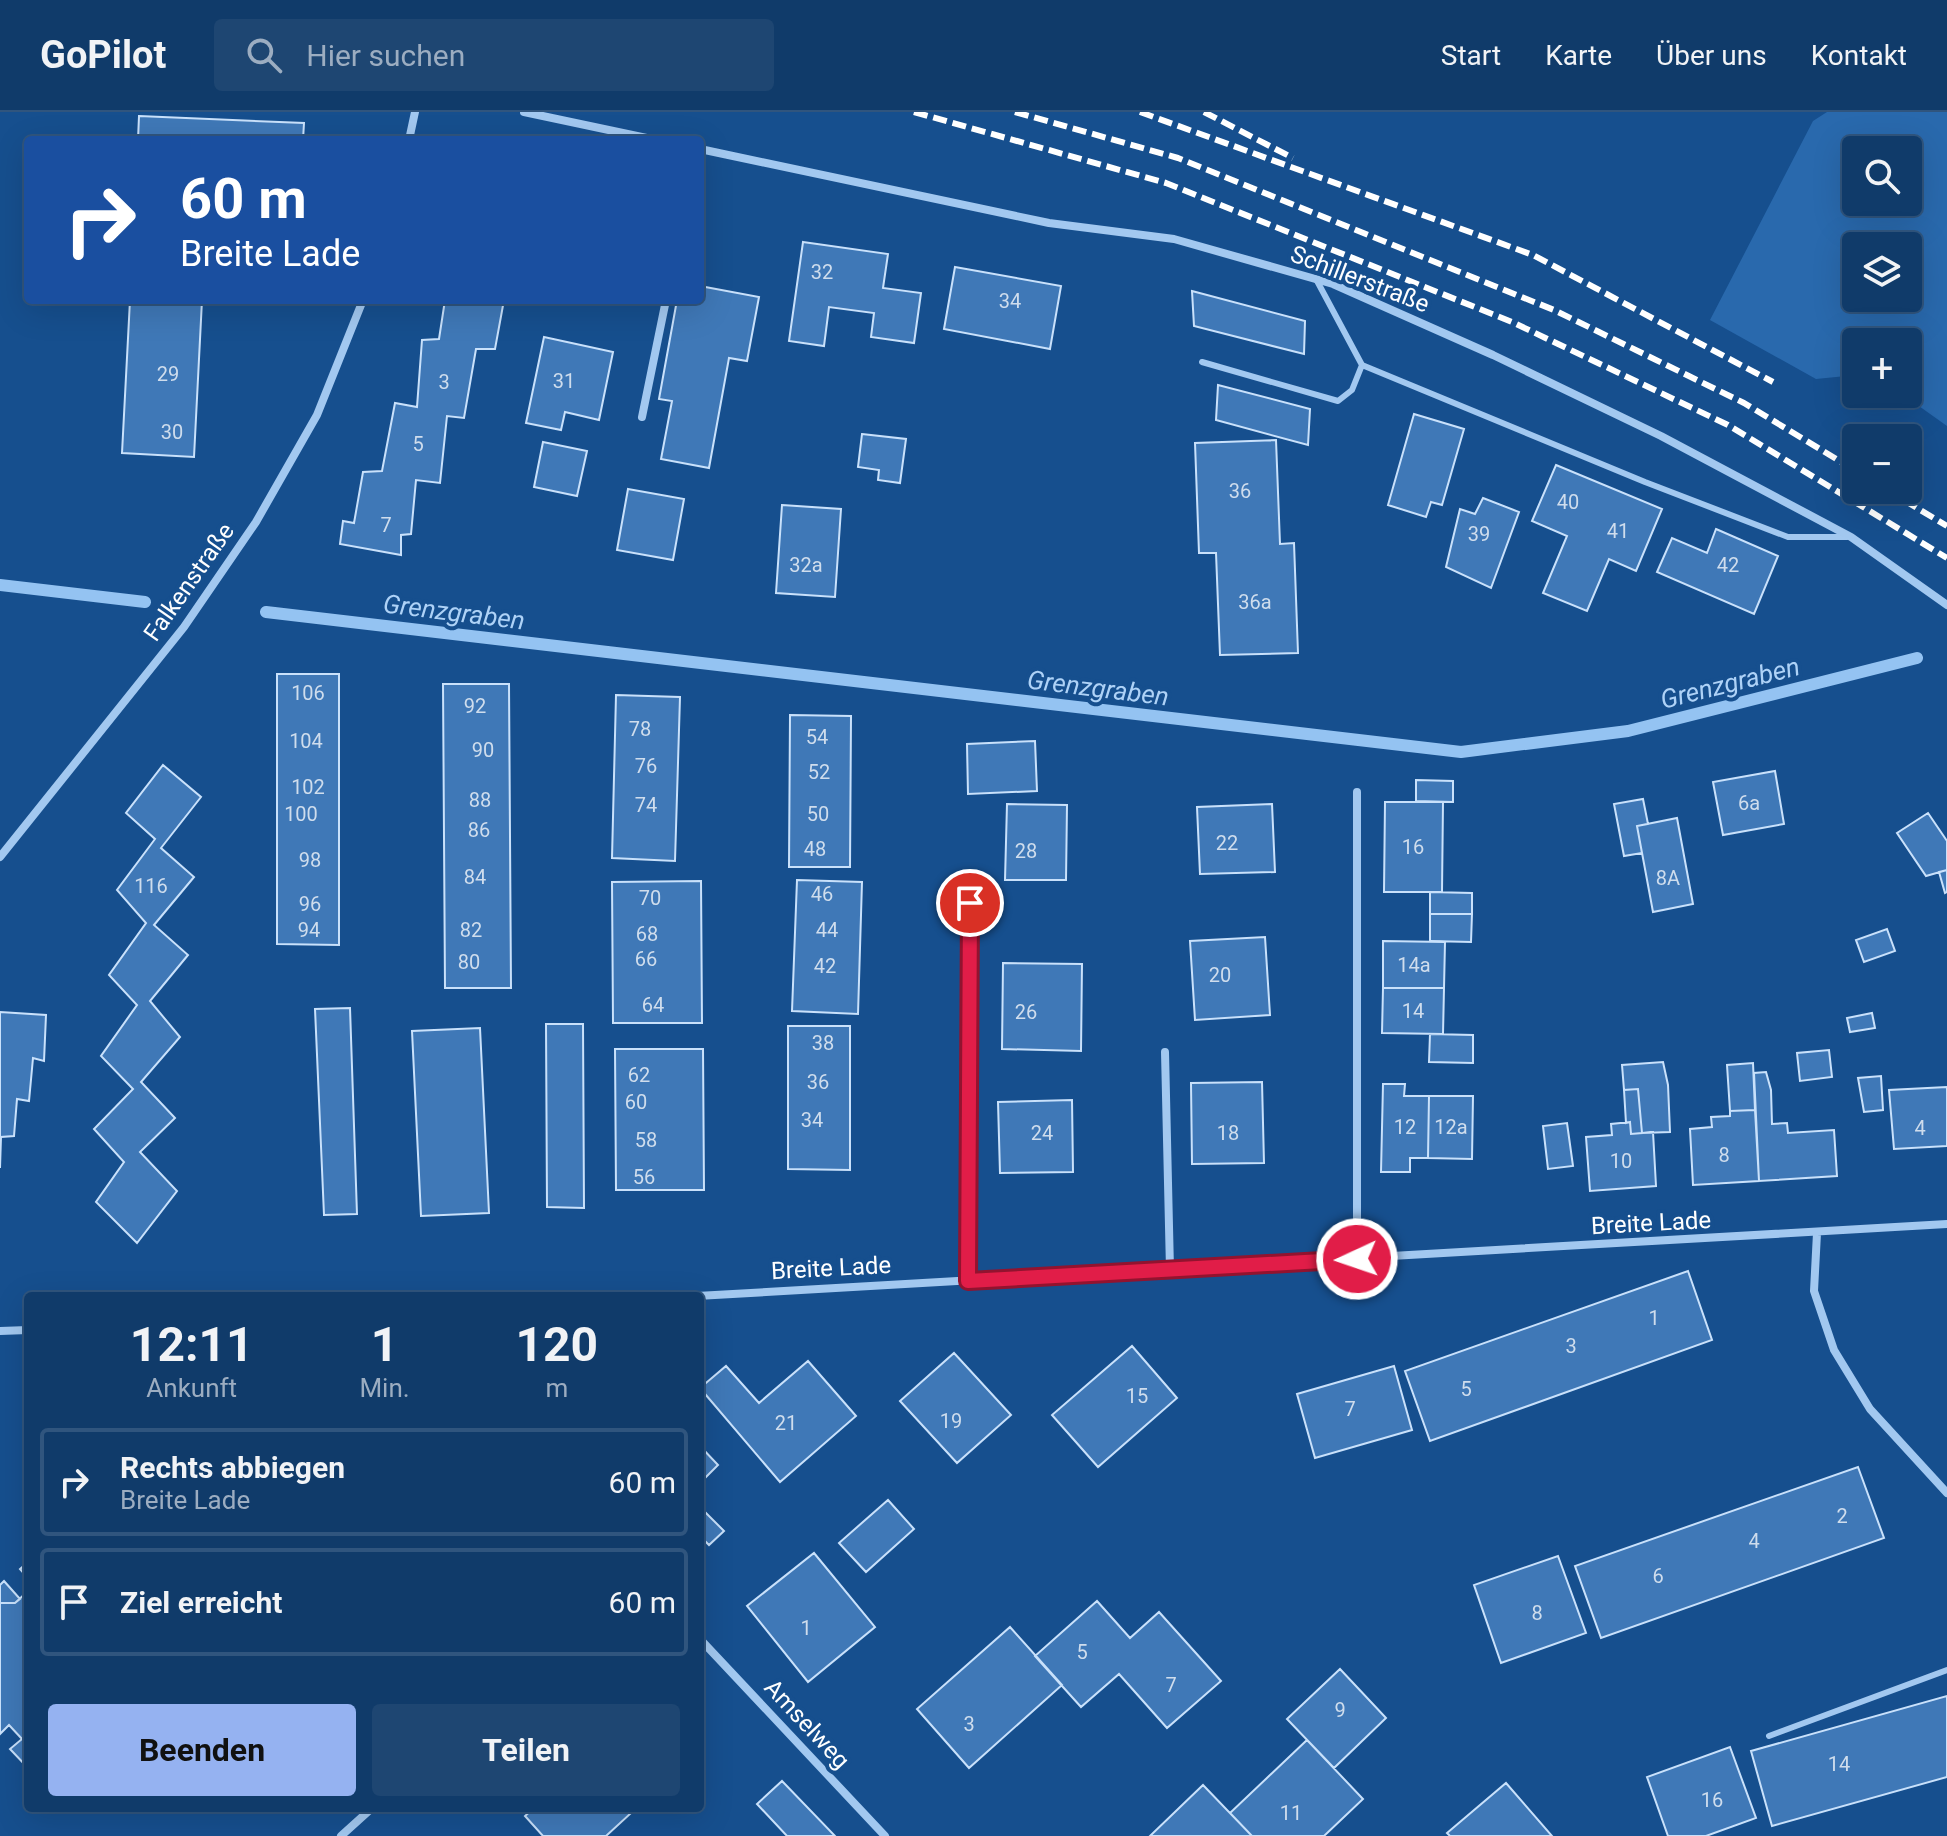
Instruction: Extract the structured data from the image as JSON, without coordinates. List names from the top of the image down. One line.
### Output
{"streets":{"street":["Schillerstraße","Falkenstraße","Breite Lade","Amselweg"]},"water":["Grenzgraben"],"house_numbers":["32","34","29","31","3","30","5","36","40","7","41","39","32a","42","36a","106","92","78","54","104","90","76","52","102","88","6a","74","100","50","86","22","16","48","28","98","84","8A","116","46","70","96","94","82","44","68","66","80","14a","42","20","64","14","26","38","62","36","60","34","12","12a","4","24","18","58","8","10","56","1","3","5","15","7","19","21","2","4","6","8","1","5","7","9","3","14","16","11"],"page":{"header":"GoPilot","search":"Hier suchen","nav":["Start","Karte","Über uns","Kontakt"],"map_buttons":["+","−"],"turn":["60 m","Breite Lade"],"eta":["12:11","Ankunft","1","Min.","120","m"],"list":[{"name":"Rechts abbiegen","note":"Breite Lade","value":"60 m"},{"name":"Ziel erreicht","value":"60 m"}],"buttons":["Beenden","Teilen"]}}
